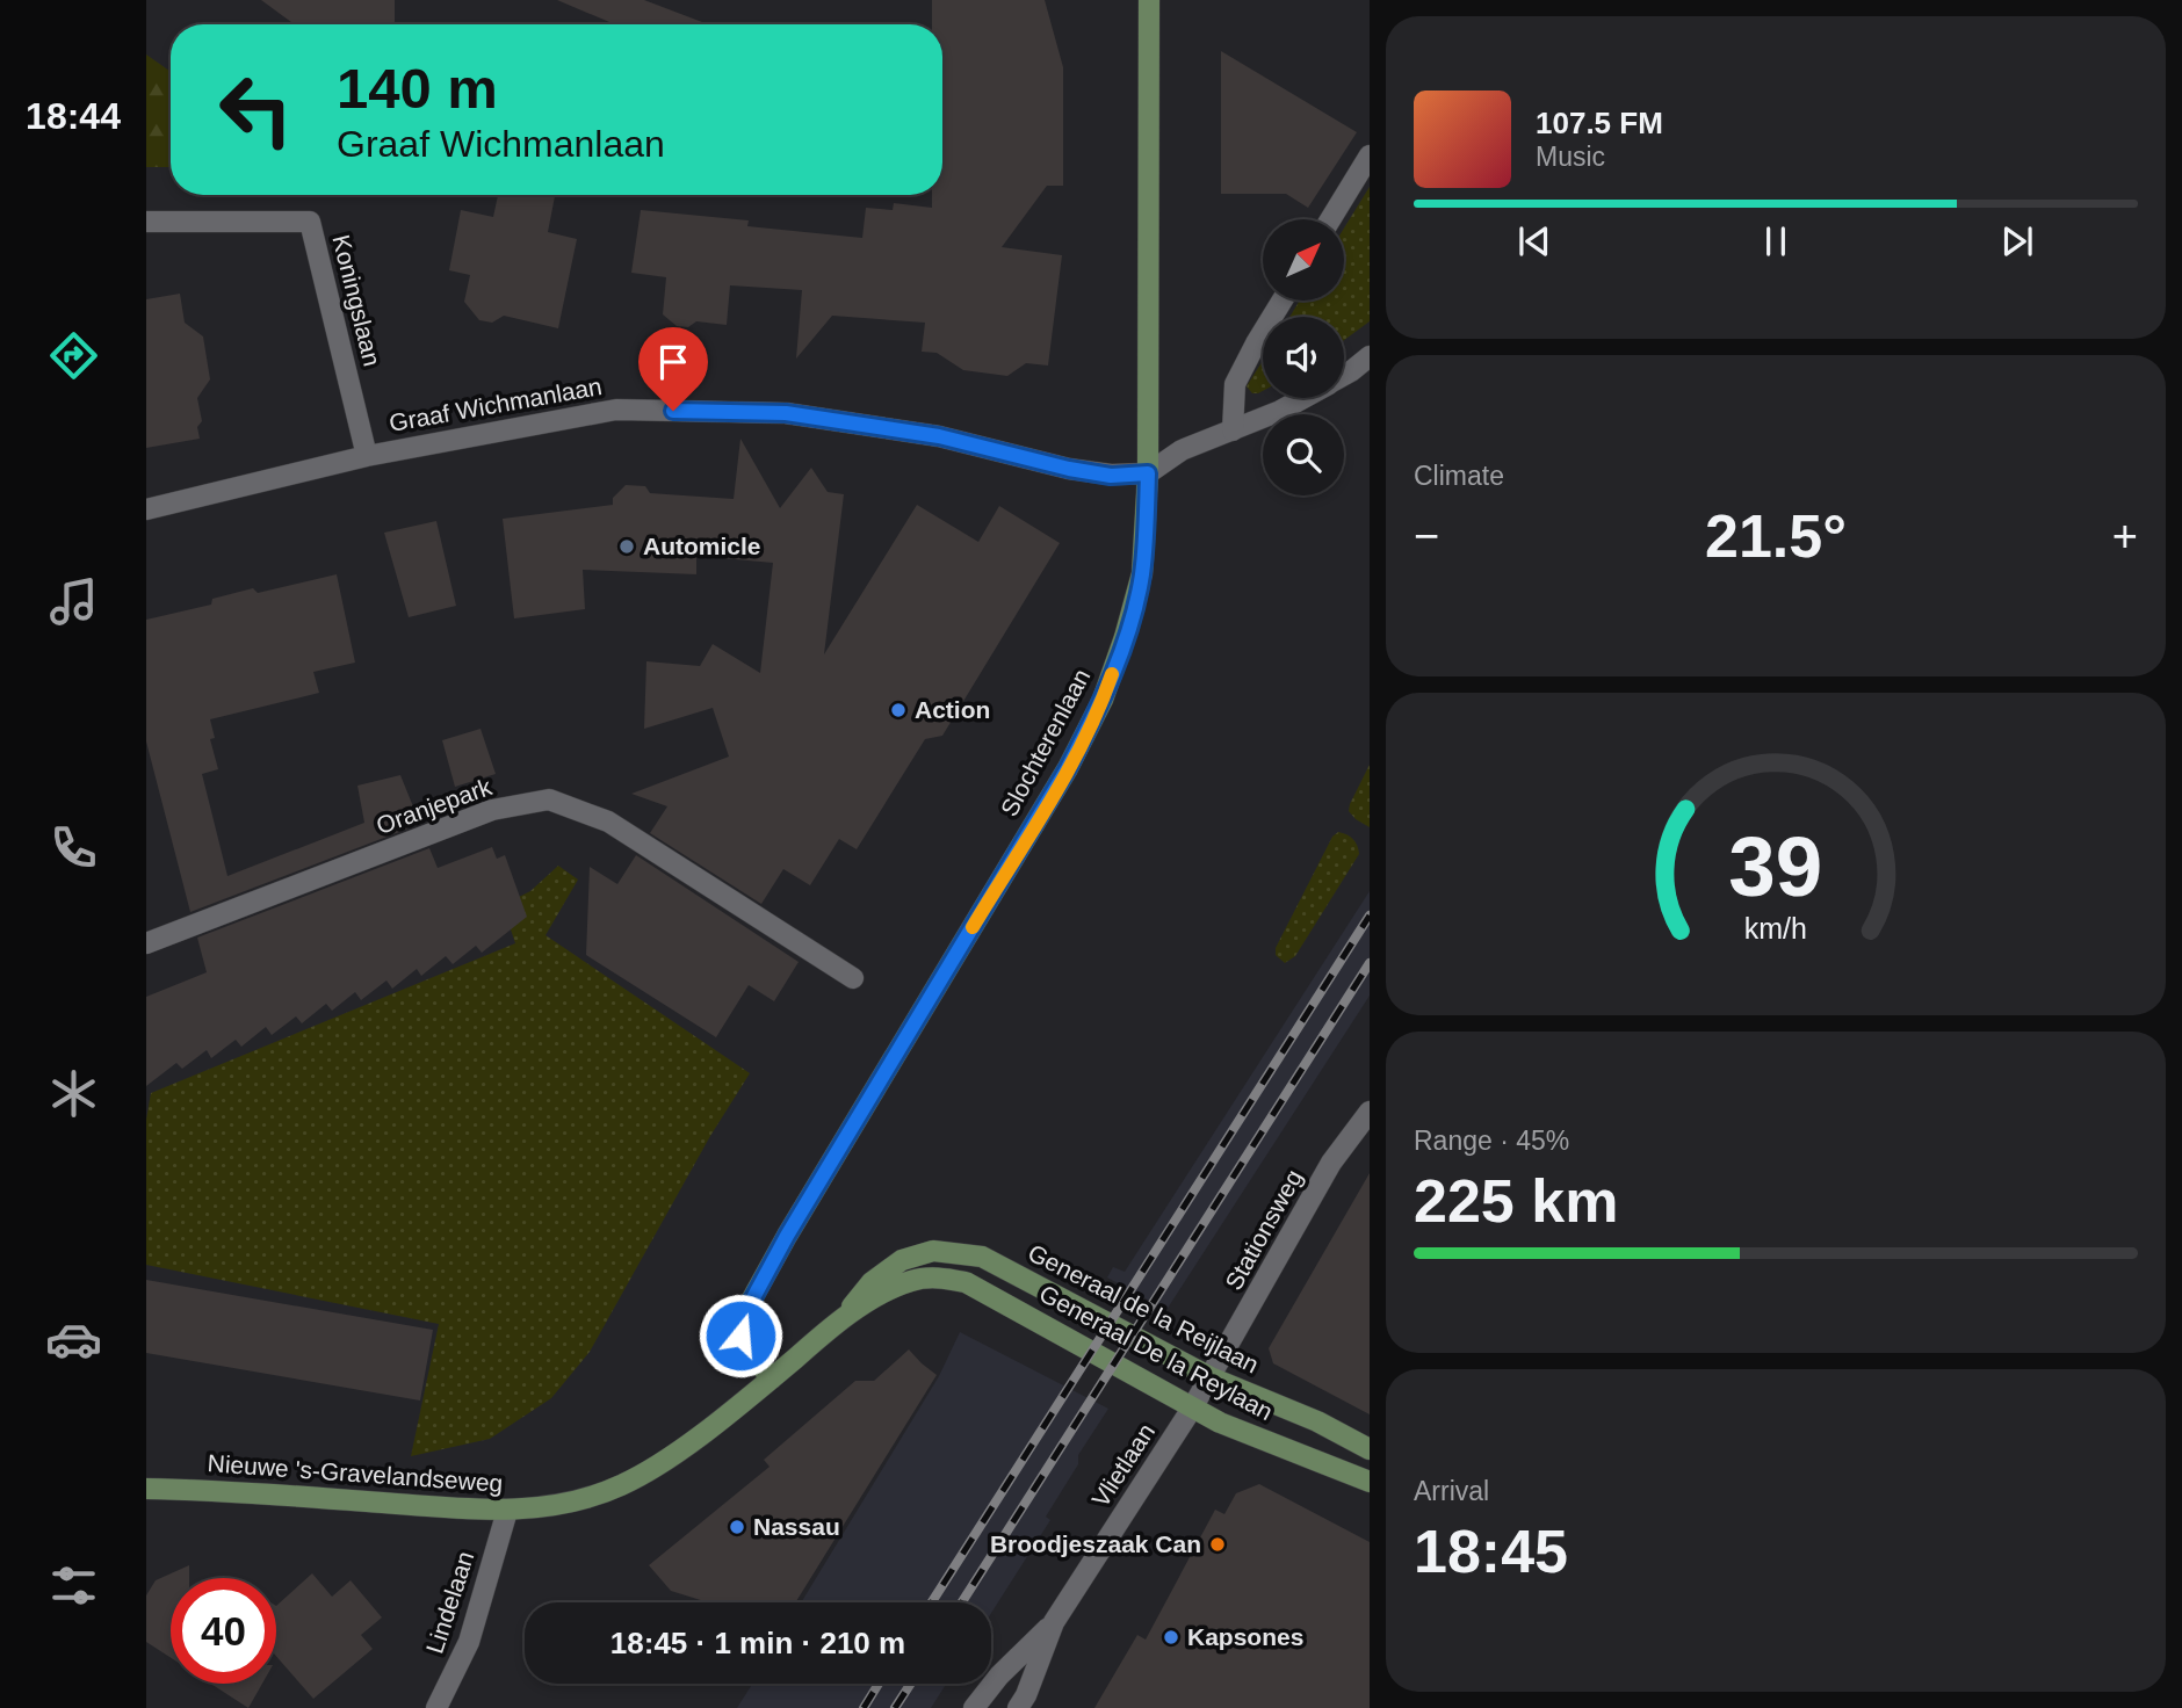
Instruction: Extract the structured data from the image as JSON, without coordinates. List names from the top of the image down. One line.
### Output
{"streets":{"street":["Koningslaan","Graaf Wichmanlaan","Slochterenlaan","Oranjepark","Stationsweg","Generaal de la Reijlaan","Generaal De la Reylaan","Vlietlaan","Nieuwe 's-Gravelandseweg","Lindelaan"]},"crossings":[["Koningslaan","Graaf Wichmanlaan"],["Graaf Wichmanlaan","Slochterenlaan"],["Slochterenlaan","Nieuwe 's-Gravelandseweg"],["Stationsweg","Generaal de la Reijlaan"],["Stationsweg","Vlietlaan"],["Generaal de la Reijlaan","Vlietlaan"],["Generaal de la Reijlaan","Nieuwe 's-Gravelandseweg"],["Generaal De la Reylaan","Vlietlaan"],["Generaal De la Reylaan","Nieuwe 's-Gravelandseweg"],["Nieuwe 's-Gravelandseweg","Lindelaan"]],"places":["Automicle","Action","Nassau","Broodjeszaak Can","Kapsones"],"north":"top right","page":{"tabs":"18:44","turn":["140 m","Graaf Wichmanlaan"],"song":["107.5 FM","Music"],"tile":["Climate",["Range · 45%","225 km"],["Arrival","18:45"]],"heat":["−","21.5°","+"],"limit":"40","trip":"18:45 · 1 min · 210 m","gauge":["39","km/h"]}}
